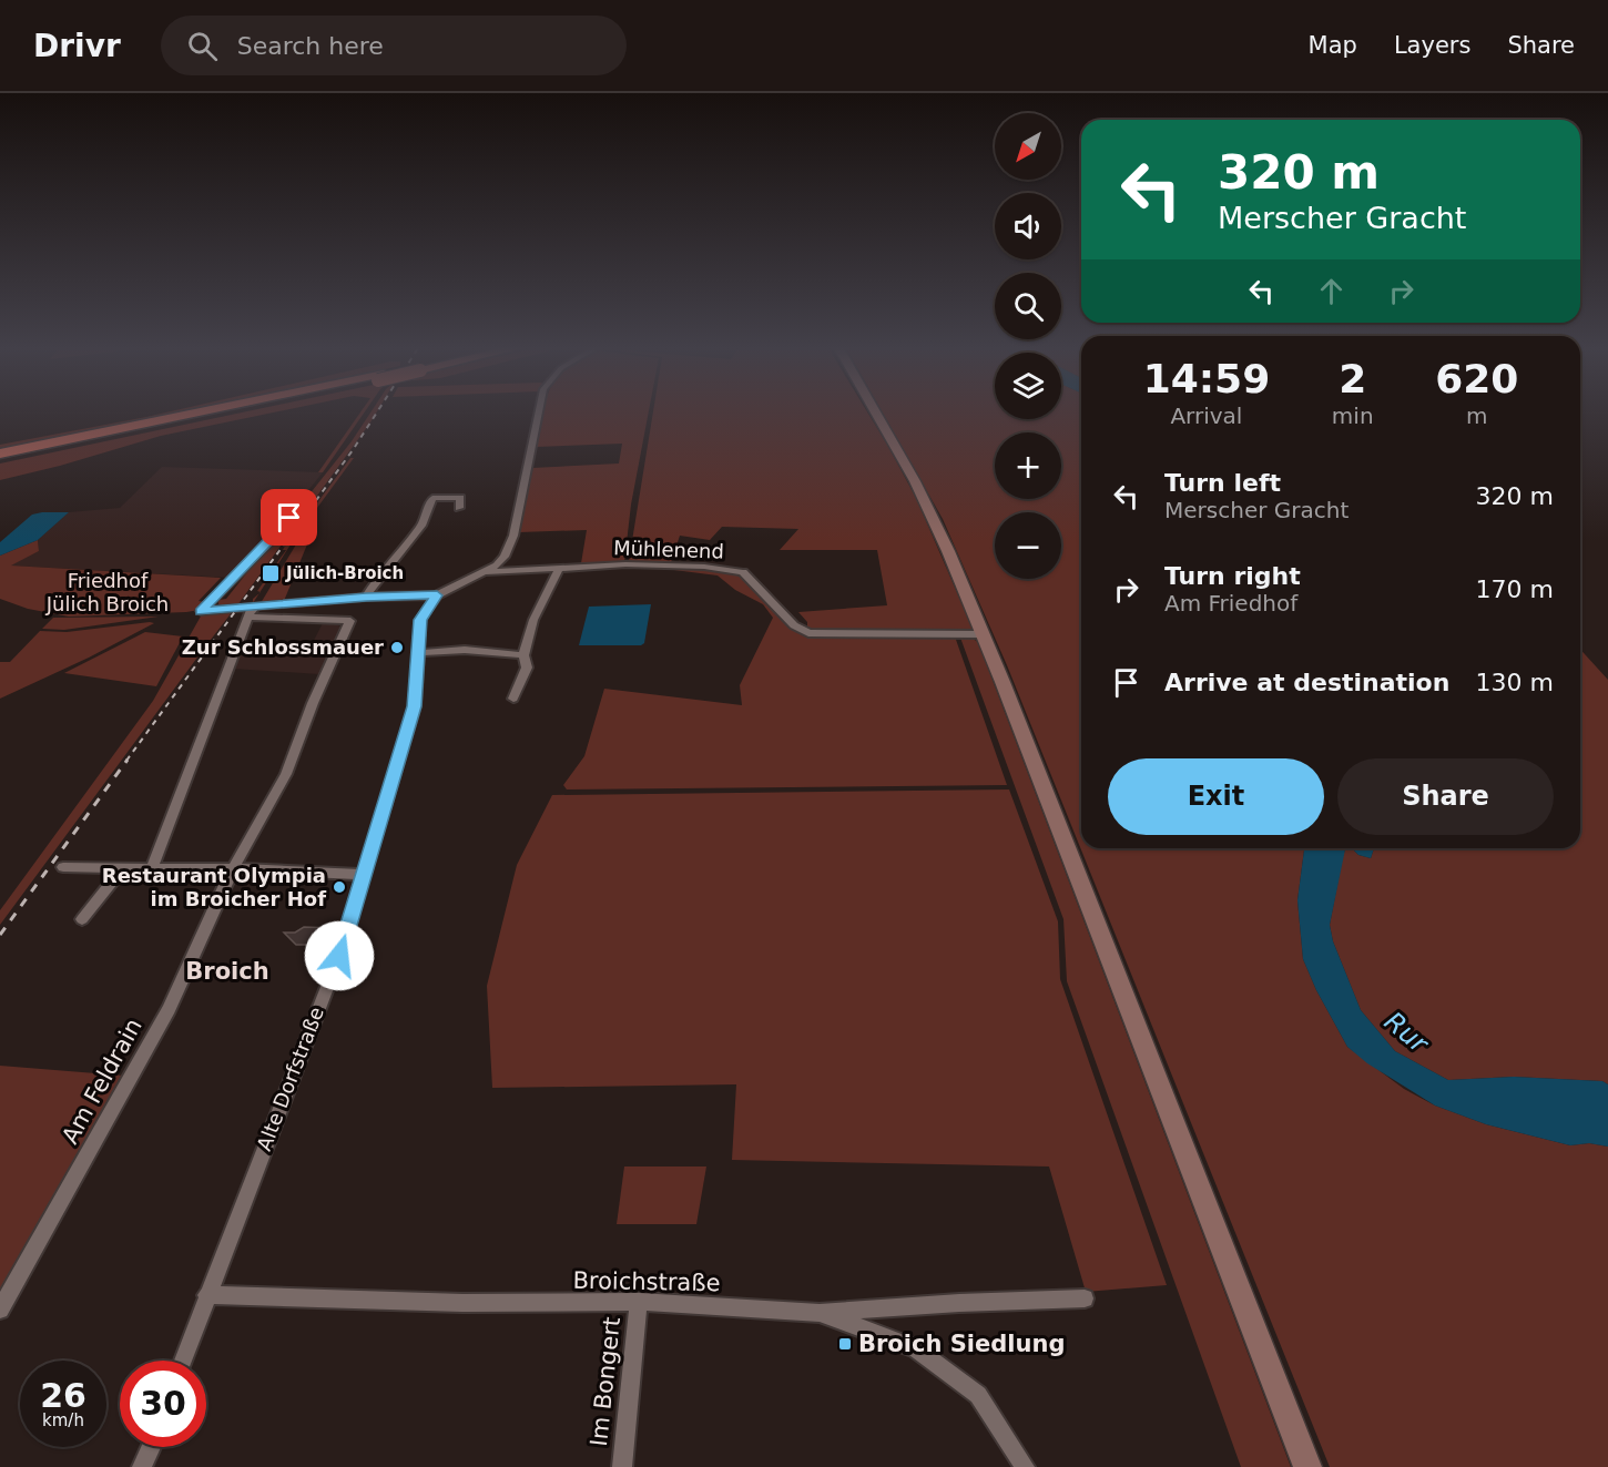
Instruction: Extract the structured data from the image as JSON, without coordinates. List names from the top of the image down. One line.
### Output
{"streets":{"street":["Mühlenend","Alte Dorfstraße","Am Feldrain","Broichstraße","Im Bongert"]},"crossings":[["Alte Dorfstraße","Broichstraße"],["Broichstraße","Im Bongert"]],"districts":["Broich"],"water":["Rur"],"parks":["Friedhof Jülich Broich"],"places":{"transit":["Jülich-Broich","Broich Siedlung"],"other":["Zur Schlossmauer","Restaurant Olympia im Broicher Hof"]},"north":"bottom left","page":{"header":"Drivr","search":"Search here","nav":["Map","Layers","Share"],"map_buttons":["+","−"],"turn":["320 m","Merscher Gracht"],"eta":["14:59","Arrival","2","min","620","m"],"list":[{"name":"Turn left","note":"Merscher Gracht","value":"320 m"},{"name":"Turn right","note":"Am Friedhof","value":"170 m"},{"name":"Arrive at destination","value":"130 m"}],"buttons":["Exit","Share"],"speed":"26 km/h","limit":"30"}}
